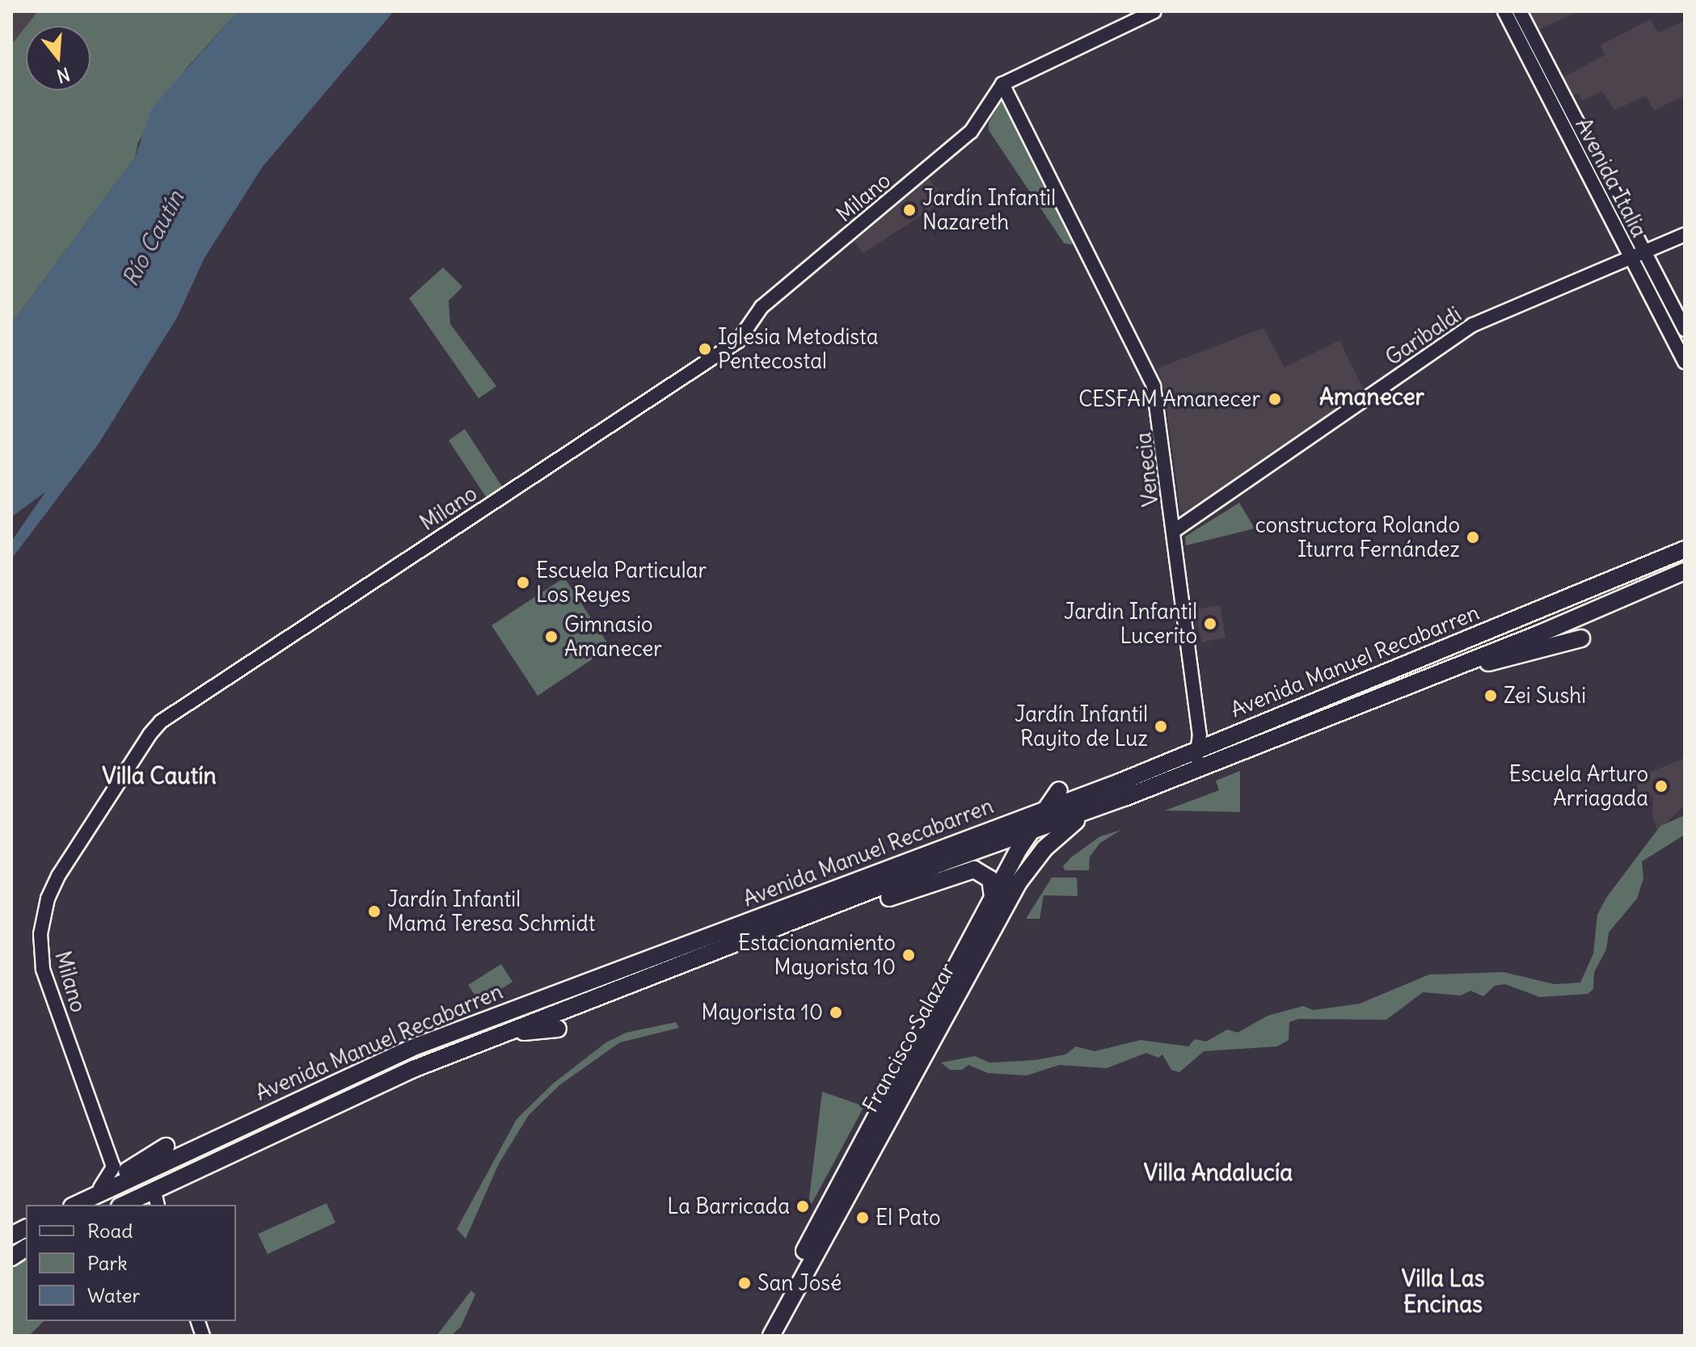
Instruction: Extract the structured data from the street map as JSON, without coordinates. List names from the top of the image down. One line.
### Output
{"streets":{"main road":["Avenida Manuel Recabarren","Francisco Salazar"],"street":["Avenida Italia","Milano","Garibaldi","Venecia"]},"crossings":[["Avenida Italia","Garibaldi"],["Milano","Venecia"],["Garibaldi","Venecia"],["Venecia","Avenida Manuel Recabarren"],["Avenida Manuel Recabarren","Francisco Salazar"]],"districts":["Amanecer","Villa Cautín","Villa Andalucía","Villa Las Encinas"],"water":["Río Cautín"],"places":["Jardín Infantil Nazareth","Iglesia Metodista Pentecostal","CESFAM Amanecer","constructora Rolando Iturra Fernández","Escuela Particular Los Reyes","Jardin Infantil Lucerito","Gimnasio Amanecer","Zei Sushi","Jardín Infantil Rayito de Luz","Escuela Arturo Arriagada","Jardín Infantil Mamá Teresa Schmidt","Estacionamiento Mayorista 10","Mayorista 10","La Barricada","El Pato","San José"],"legend":["Road","Park","Water"],"north":"bottom"}
